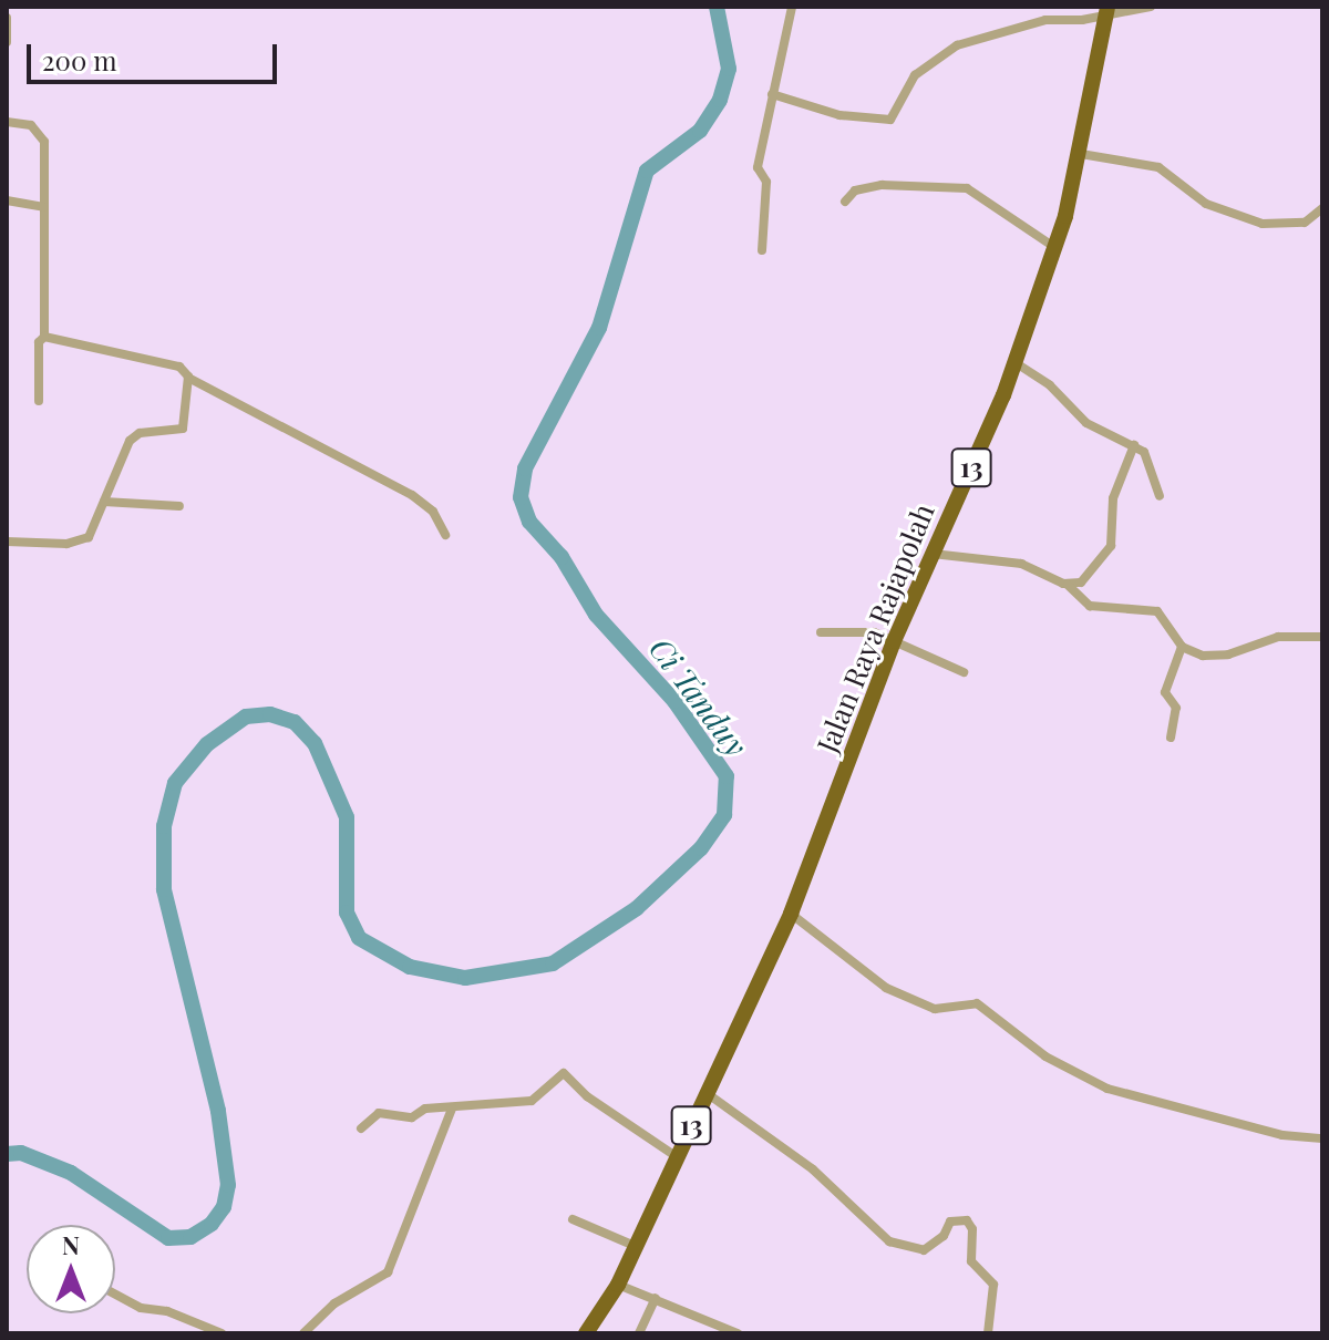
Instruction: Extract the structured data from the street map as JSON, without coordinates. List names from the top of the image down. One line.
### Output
{"streets":{"highway":["13","Jalan Raya Rajapolah"]},"crossings":[["13","Jalan Raya Rajapolah"]],"water":["Ci Tanduy"],"scale_bar":"200 m","north":"top"}
